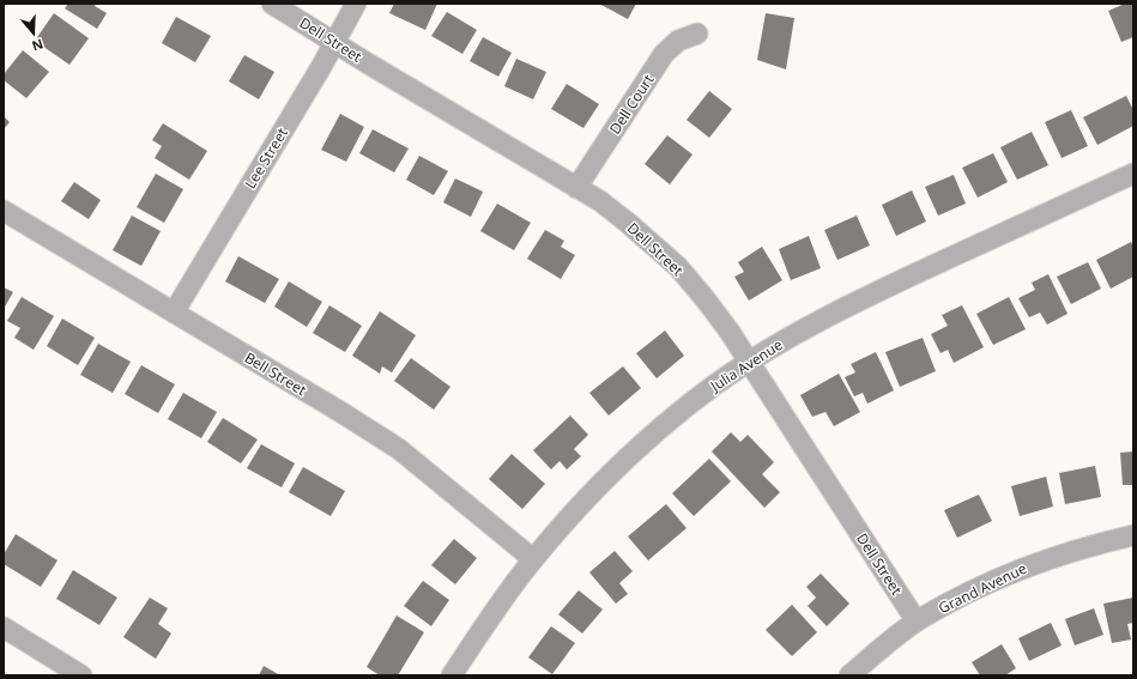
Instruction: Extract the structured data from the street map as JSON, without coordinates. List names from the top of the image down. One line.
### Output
{"streets":{"street":["Dell Street","Dell Court","Lee Street","Julia Avenue","Bell Street","Grand Avenue"]},"crossings":[["Dell Street","Dell Court"],["Dell Street","Lee Street"],["Dell Street","Julia Avenue"],["Dell Street","Grand Avenue"],["Lee Street","Bell Street"],["Julia Avenue","Bell Street"]],"north":"bottom"}
